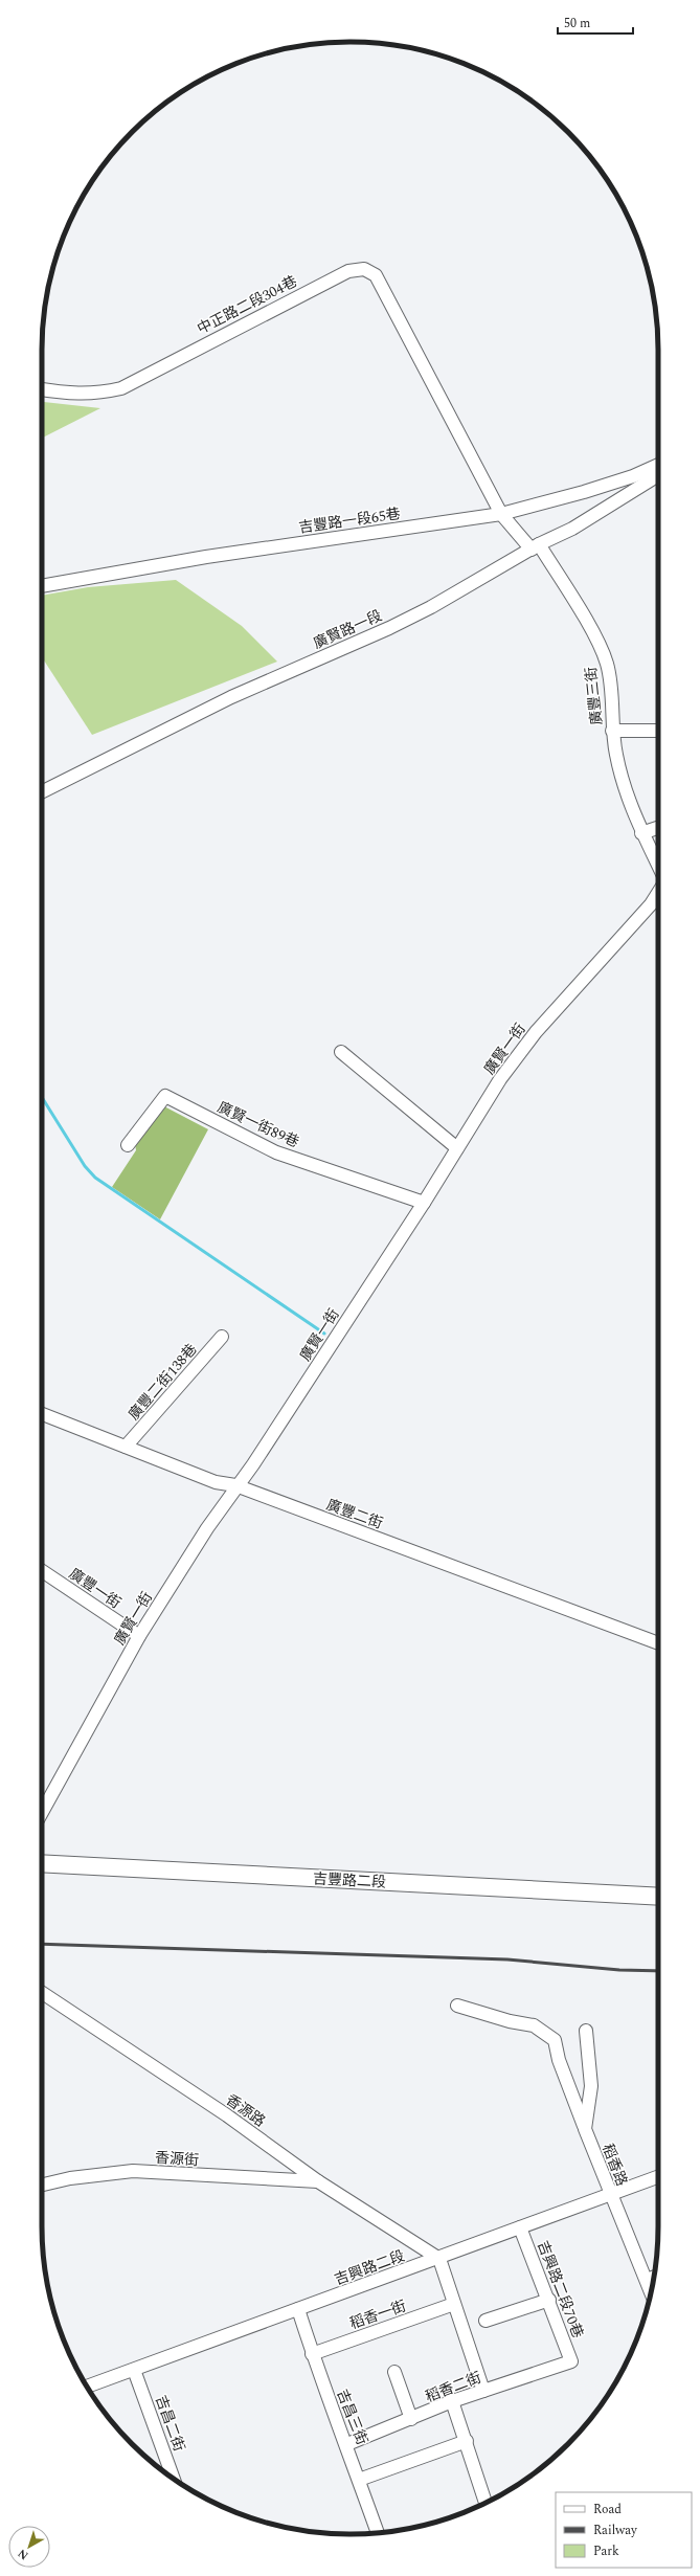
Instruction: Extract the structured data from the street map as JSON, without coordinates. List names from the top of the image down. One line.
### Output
{"streets":{"main road":["吉豐路二段"],"street":["中正路二段304巷","吉豐路一段65巷","廣賢路一段","廣豐三街","廣賢一街","廣賢一街89巷","廣豐二街138巷","廣豐二街","廣豐一街","香源路","香源街","稻香路","吉興路二段","吉興路二段70巷","稻香一街","稻香二街","吉昌三街","吉昌二街"]},"crossings":[["中正路二段304巷","廣豐三街"],["吉豐路一段65巷","廣豐三街"],["廣賢路一段","廣豐三街"],["廣賢一街","廣賢一街89巷"],["廣賢一街","廣豐二街"],["廣賢一街","廣豐一街"],["廣豐二街138巷","廣豐二街"],["香源路","香源街"],["香源路","吉興路二段"],["稻香路","吉興路二段"],["吉興路二段","吉興路二段70巷"],["吉興路二段","吉昌三街"],["吉興路二段","吉昌二街"],["吉興路二段70巷","稻香二街"],["稻香一街","吉昌三街"],["稻香二街","吉昌三街"]],"legend":["Road","Railway","Park"],"scale_bar":"50 m","north":"bottom left"}
